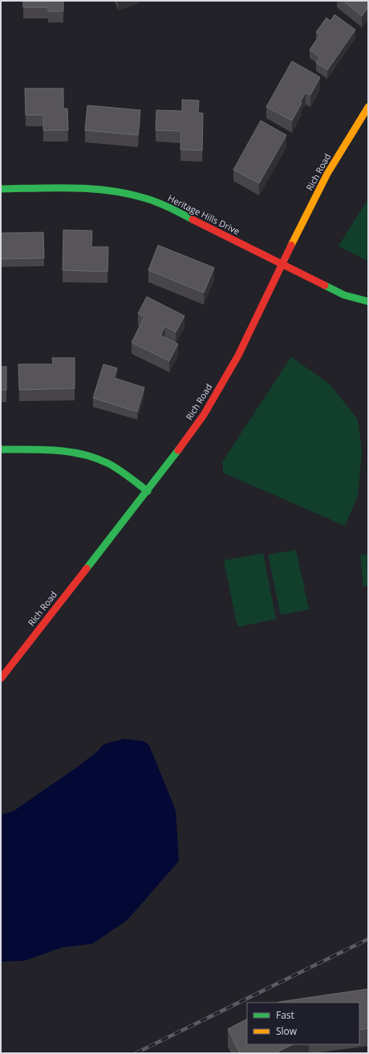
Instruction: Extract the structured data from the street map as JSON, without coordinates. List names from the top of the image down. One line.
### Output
{"streets":{"street":["Rich Road","Heritage Hills Drive"]},"crossings":[["Rich Road","Heritage Hills Drive"]],"legend":["Fast","Slow"]}
